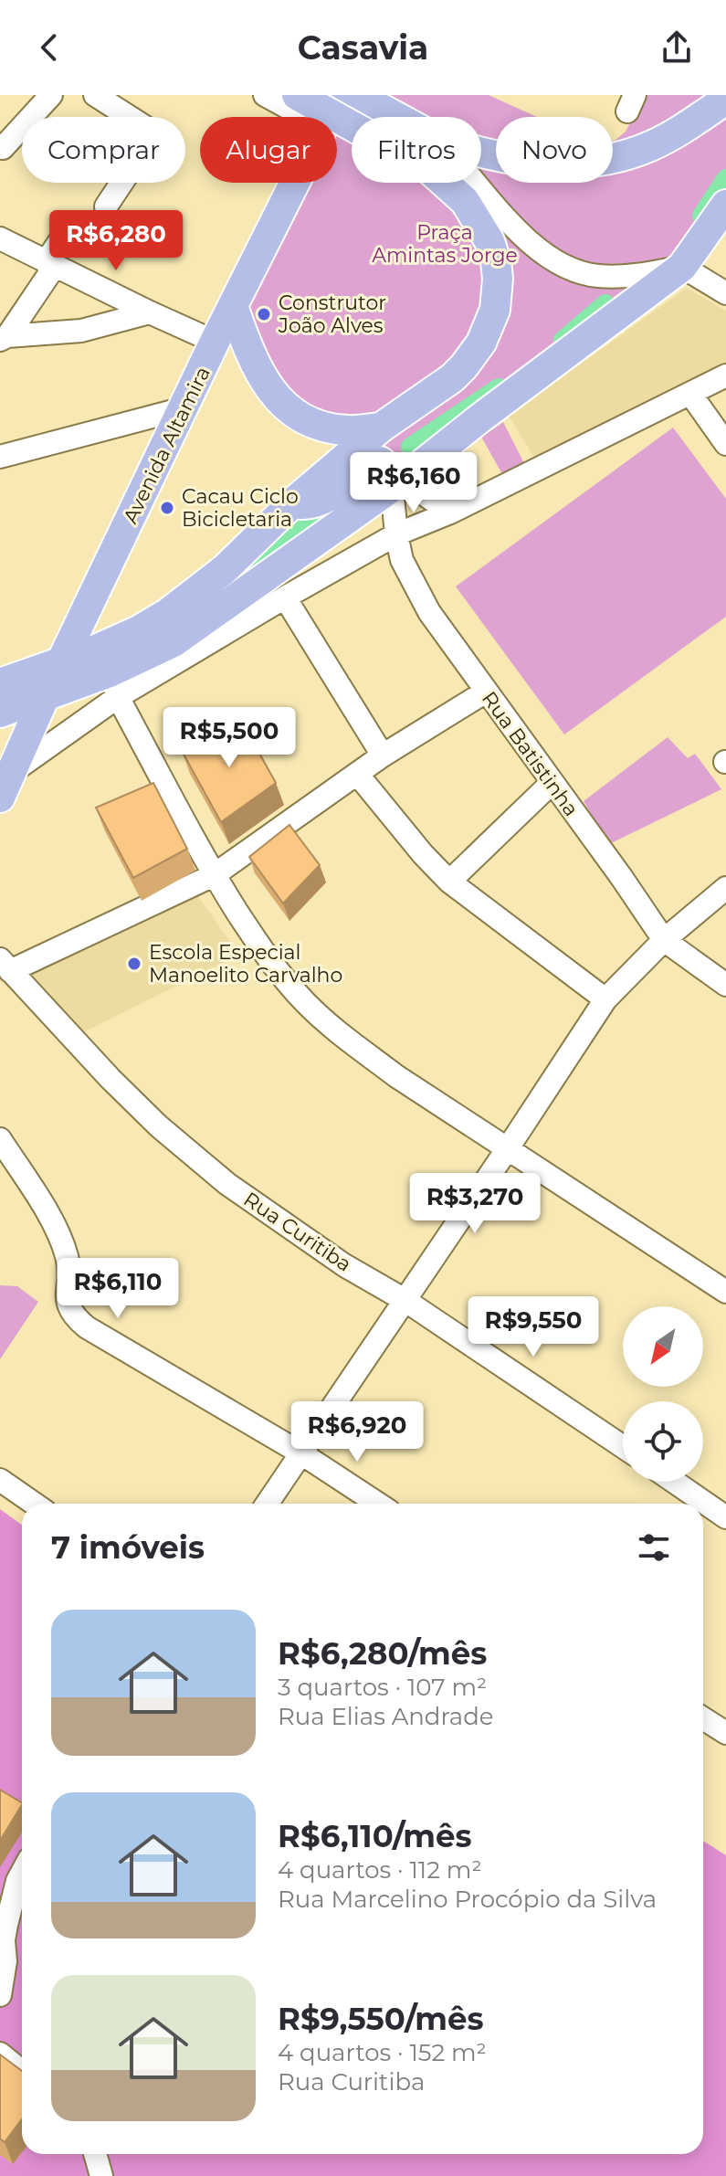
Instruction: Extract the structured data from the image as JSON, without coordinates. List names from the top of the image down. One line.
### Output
{"streets":{"main road":["Avenida Altamira"],"street":["Rua Batistinha","Rua Curitiba"]},"parks":["Praça Amintas Jorge"],"places":["Construtor João Alves","Cacau Ciclo Bicicletaria","Escola Especial Manoelito Carvalho"],"north":"bottom left","page":{"header":"Casavia","chip":["Comprar","Alugar","Filtros","Novo"],"price":["R$6,280","R$6,160","R$5,500","R$3,270","R$6,110","R$9,550","R$6,920"],"heading":"7 imóveis","list":[{"name":"R$6,280/mês","note":"3 quartos · 107 m² · Rua Elias Andrade"},{"name":"R$6,110/mês","note":"4 quartos · 112 m² · Rua Marcelino Procópio da Silva"},{"name":"R$9,550/mês","note":"4 quartos · 152 m² · Rua Curitiba"}]}}
